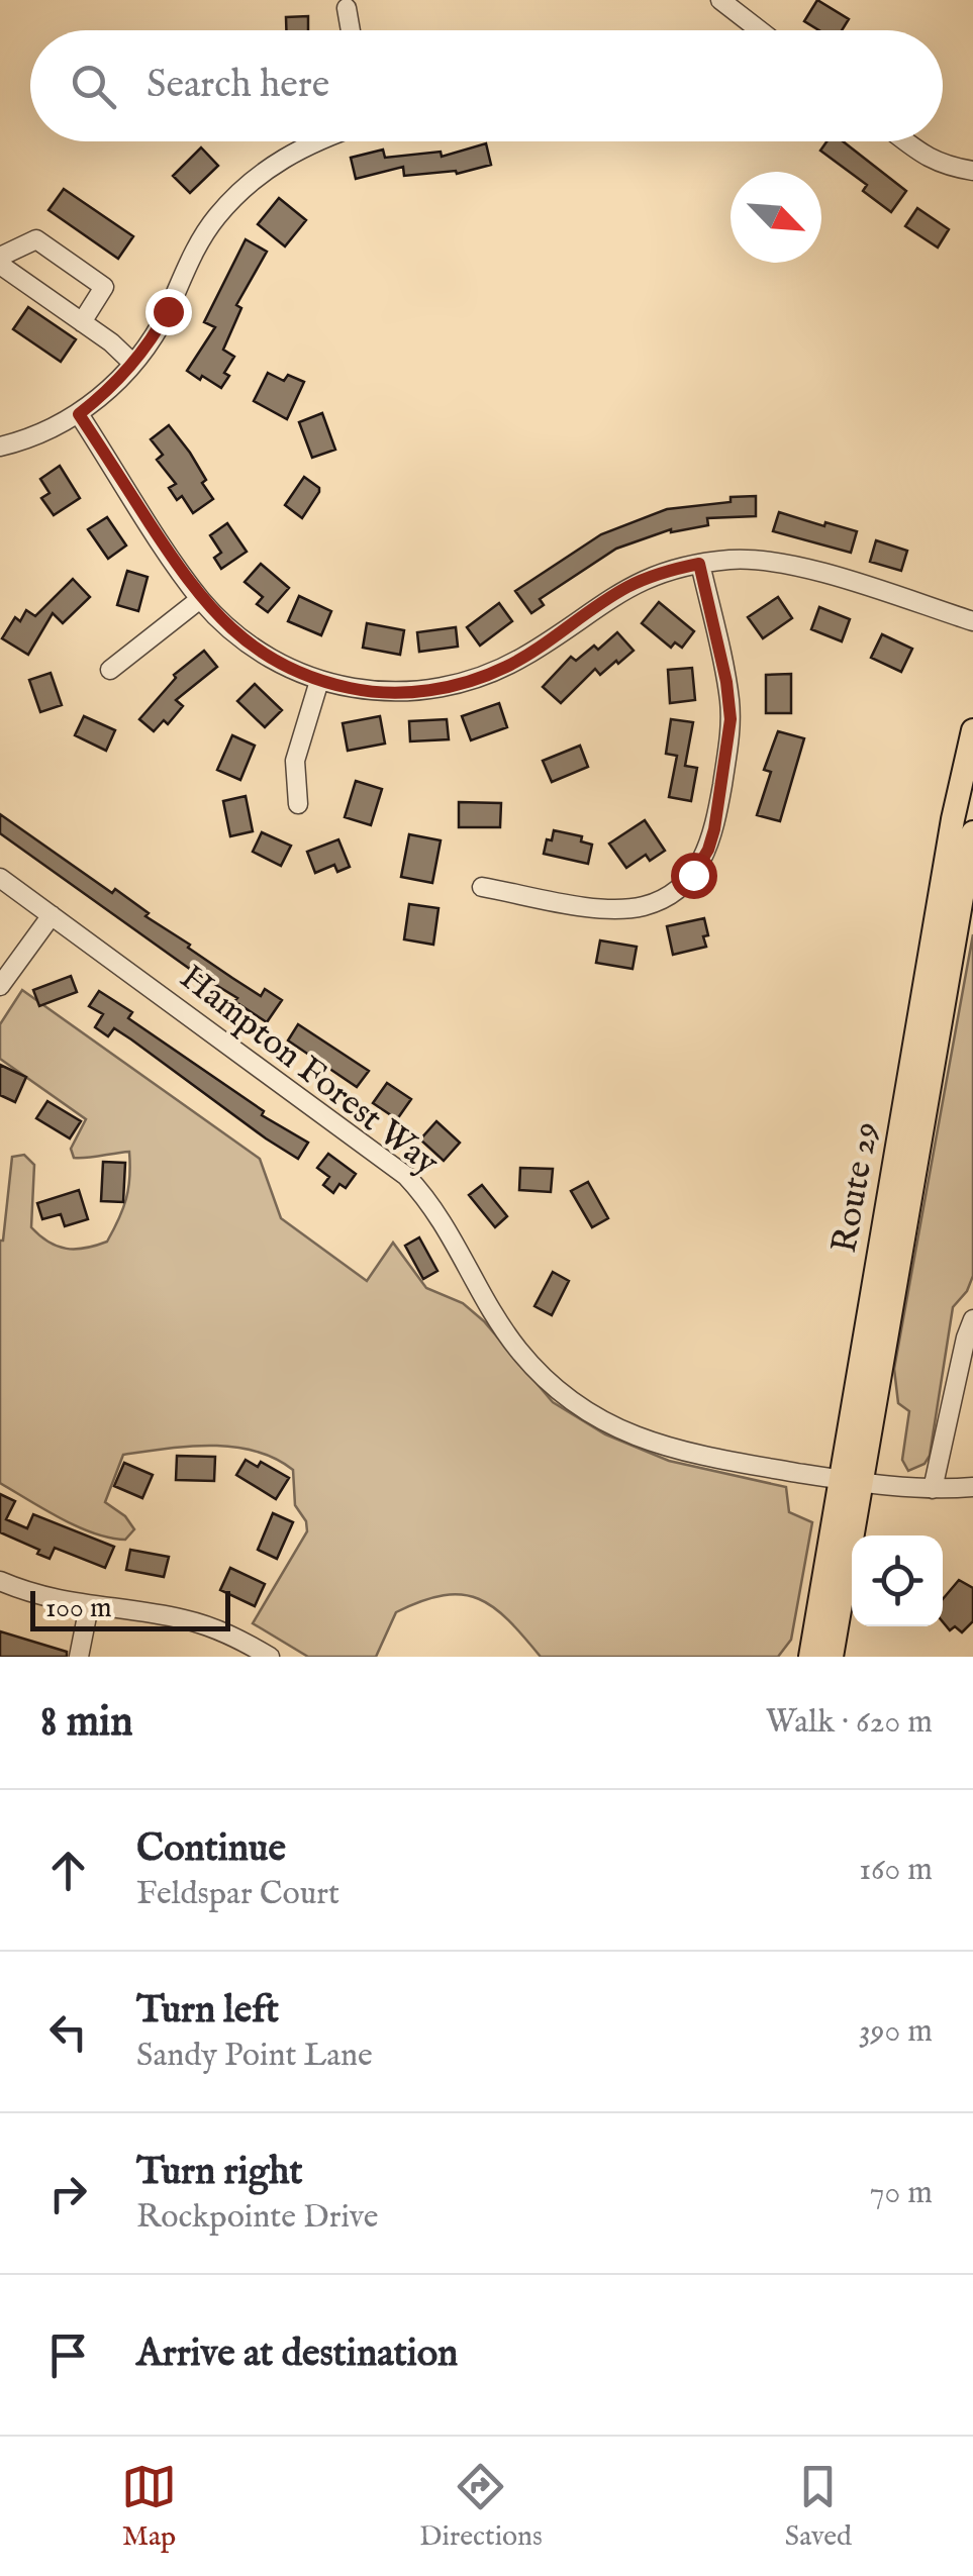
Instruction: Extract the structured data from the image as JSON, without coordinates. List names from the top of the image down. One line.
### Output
{"streets":{"main road":["Route 29"],"street":["Hampton Forest Way"]},"crossings":[["Hampton Forest Way","Route 29"]],"scale_bar":"100 m","north":"bottom right","page":{"search":"Search here","scale":"100 m","heading":["8 min","Walk · 620 m"],"list":[["Continue","Feldspar Court","160 m"],["Turn left","Sandy Point Lane","390 m"],["Turn right","Rockpointe Drive","70 m"],"Arrive at destination"],"nav":["Map","Directions","Saved"]}}
